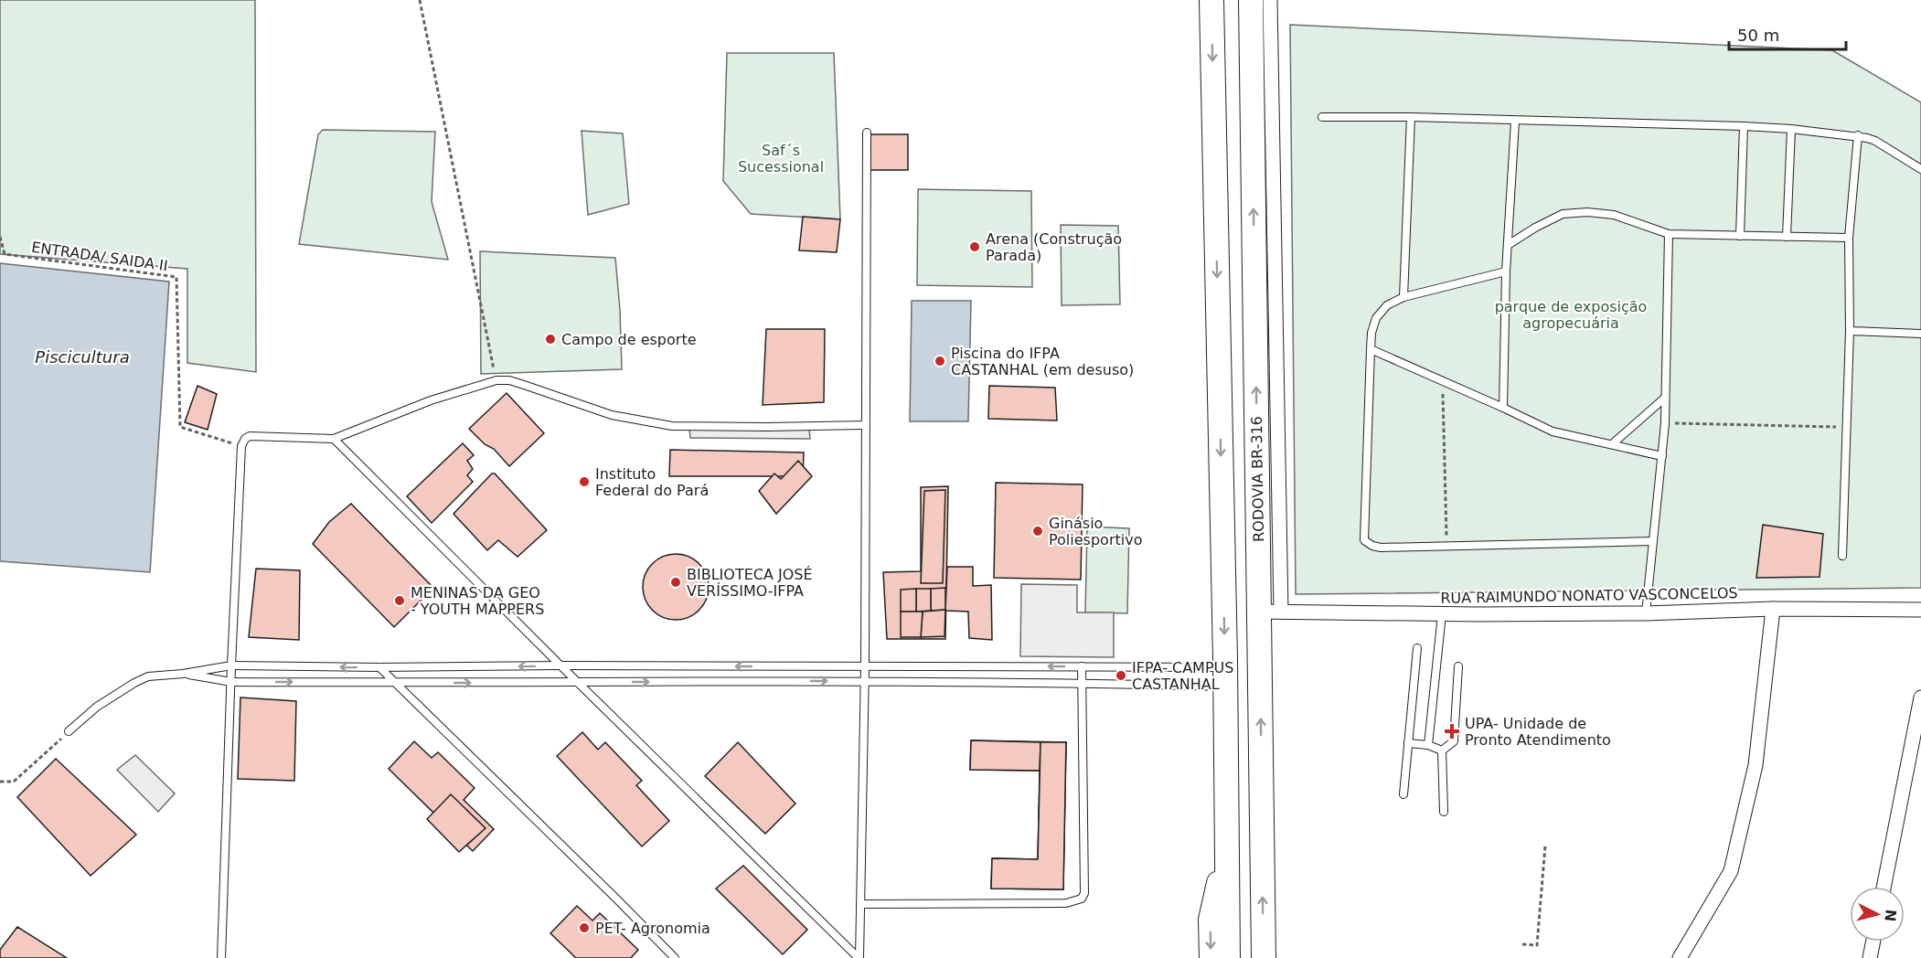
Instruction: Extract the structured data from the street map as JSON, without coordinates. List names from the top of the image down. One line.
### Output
{"streets":{"highway":["RODOVIA BR-316"],"street":["RUA RAIMUNDO NONATO VASCONCELOS"],"path":["ENTRADA/ SAIDA II"]},"crossings":[["RODOVIA BR-316","RUA RAIMUNDO NONATO VASCONCELOS"]],"water":["Piscicultura"],"parks":["Saf´s Sucessional","parque de exposição agropecuária"],"places":{"other":["Arena (Construção Parada)","Campo de esporte","Piscina do IFPA CASTANHAL (em desuso)","Instituto Federal do Pará","Ginásio Poliesportivo","BIBLIOTECA JOSÉ VERÍSSIMO-IFPA","MENINAS DA GEO - YOUTH MAPPERS","IFPA- CAMPUS CASTANHAL","PET- Agronomia"],"health":["UPA- Unidade de Pronto Atendimento"]},"scale_bar":"50 m","north":"right"}
